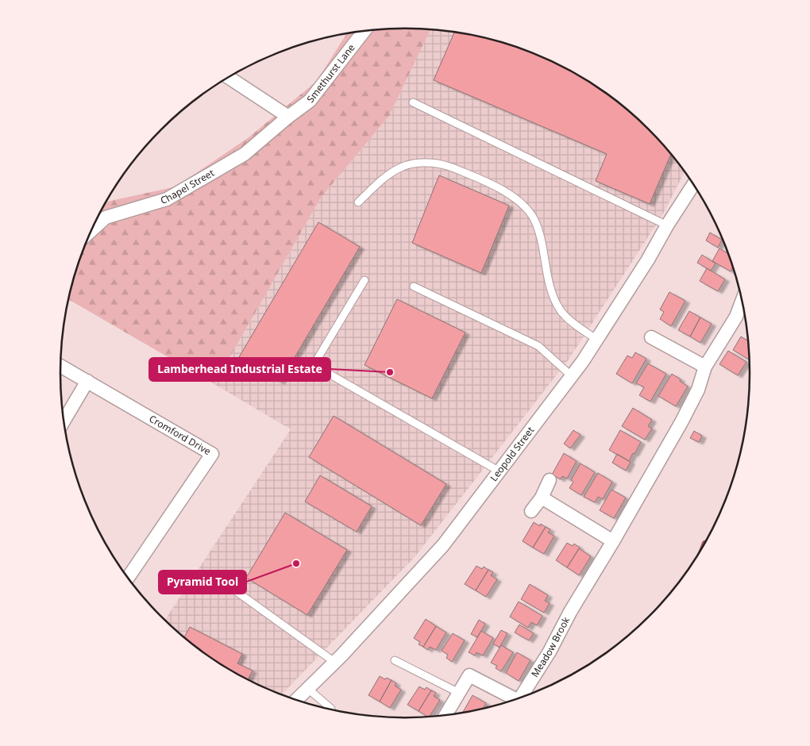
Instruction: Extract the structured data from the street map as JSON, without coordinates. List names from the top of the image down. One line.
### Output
{"streets":{"street":["Smethurst Lane","Chapel Street","Cromford Drive","Leopold Street","Meadow Brook"]},"crossings":[["Smethurst Lane","Chapel Street"]],"places":["Lamberhead Industrial Estate","Pyramid Tool"]}
